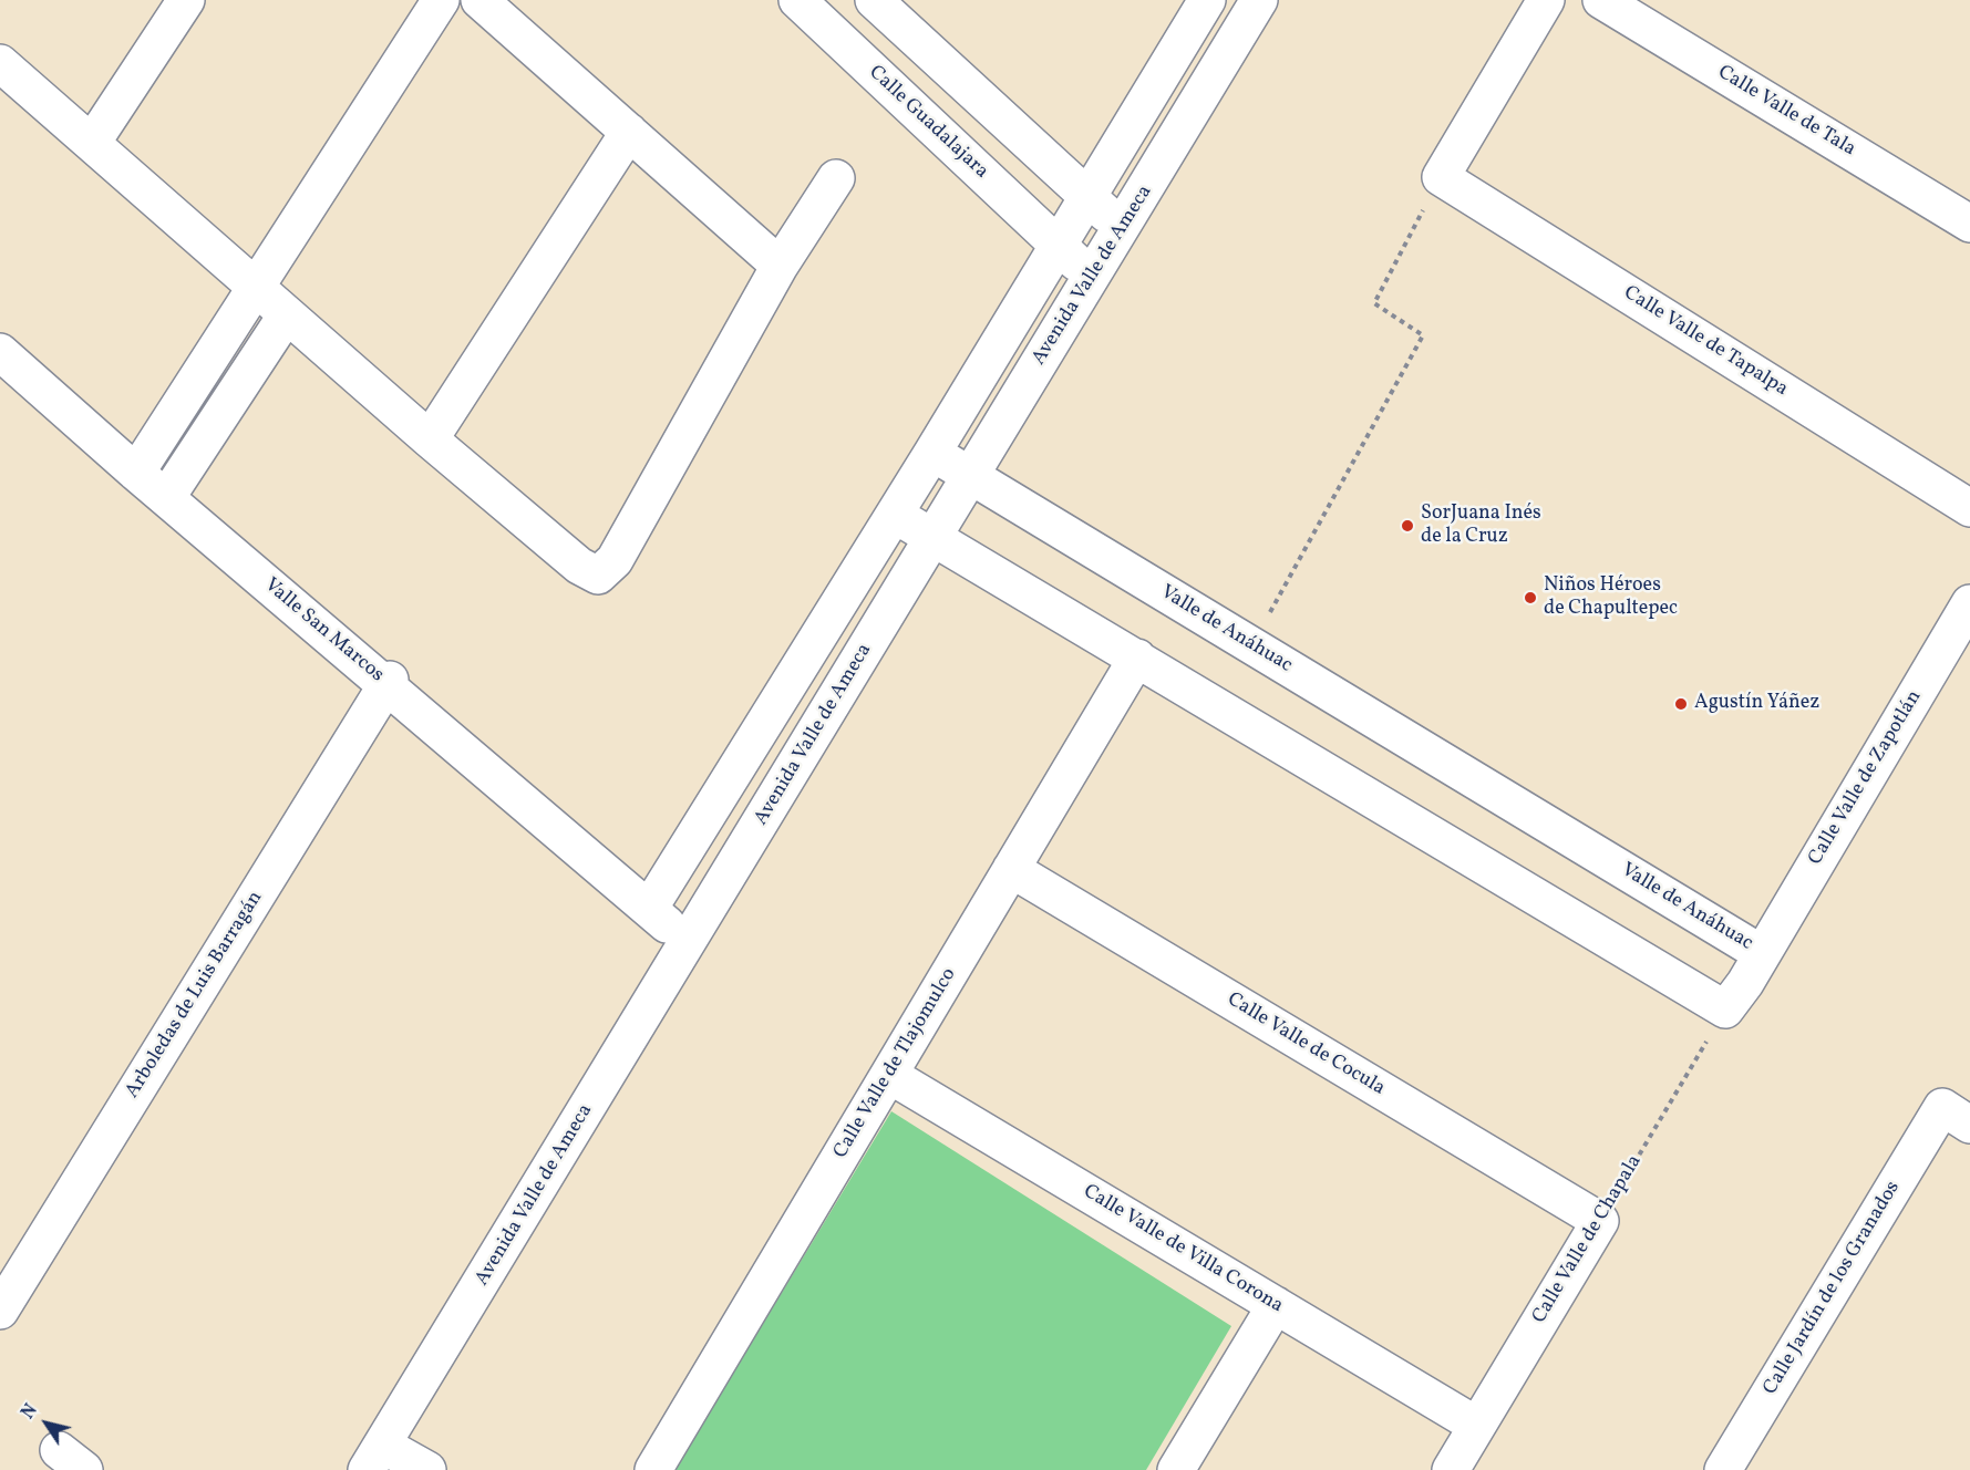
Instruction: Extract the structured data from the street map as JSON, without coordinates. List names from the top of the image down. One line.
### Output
{"streets":{"street":["Calle Valle de Tala","Calle Guadalajara","Avenida Valle de Ameca","Calle Valle de Tapalpa","Valle de Anáhuac","Valle San Marcos","Calle Valle de Zapotlán","Arboledas de Luis Barragán","Calle Valle de Cocula","Calle Valle de Tlajomulco","Calle Valle de Chapala","Calle Valle de Villa Corona","Calle Jardín de los Granados"]},"crossings":[["Calle Guadalajara","Avenida Valle de Ameca"],["Avenida Valle de Ameca","Valle de Anáhuac"],["Avenida Valle de Ameca","Valle San Marcos"],["Valle de Anáhuac","Calle Valle de Zapotlán"],["Valle de Anáhuac","Calle Valle de Chapala"],["Valle San Marcos","Arboledas de Luis Barragán"],["Calle Valle de Cocula","Calle Valle de Tlajomulco"],["Calle Valle de Cocula","Calle Valle de Chapala"],["Calle Valle de Tlajomulco","Calle Valle de Villa Corona"],["Calle Valle de Chapala","Calle Valle de Villa Corona"]],"places":["SorJuana Inés de la Cruz","Niños Héroes de Chapultepec","Agustín Yáñez"],"north":"top left"}
